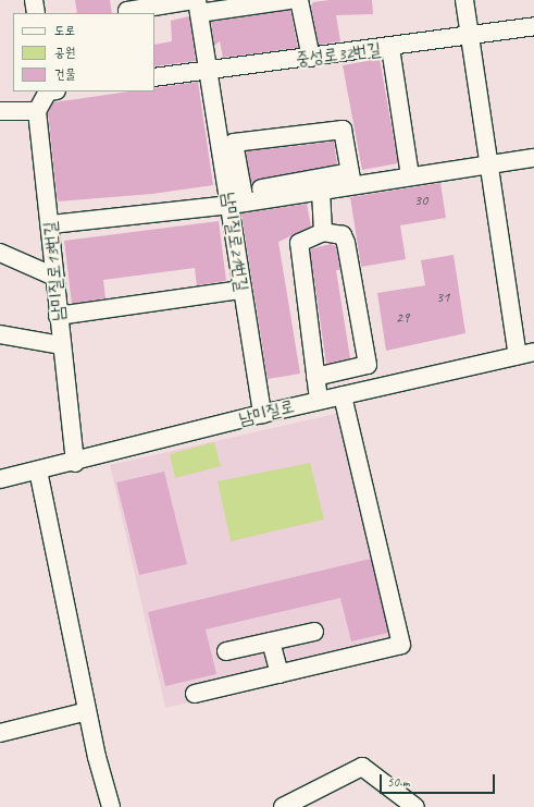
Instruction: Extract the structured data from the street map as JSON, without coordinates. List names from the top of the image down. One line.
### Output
{"streets":{"street":["중성로32번길","남미질로21번길","남미질로13번길","남미질로"]},"crossings":[["중성로32번길","남미질로21번길"],["남미질로21번길","남미질로"],["남미질로13번길","남미질로"]],"house_numbers":["30","31","29"],"legend":["도로","공원","건물"],"scale_bar":"50 m"}
